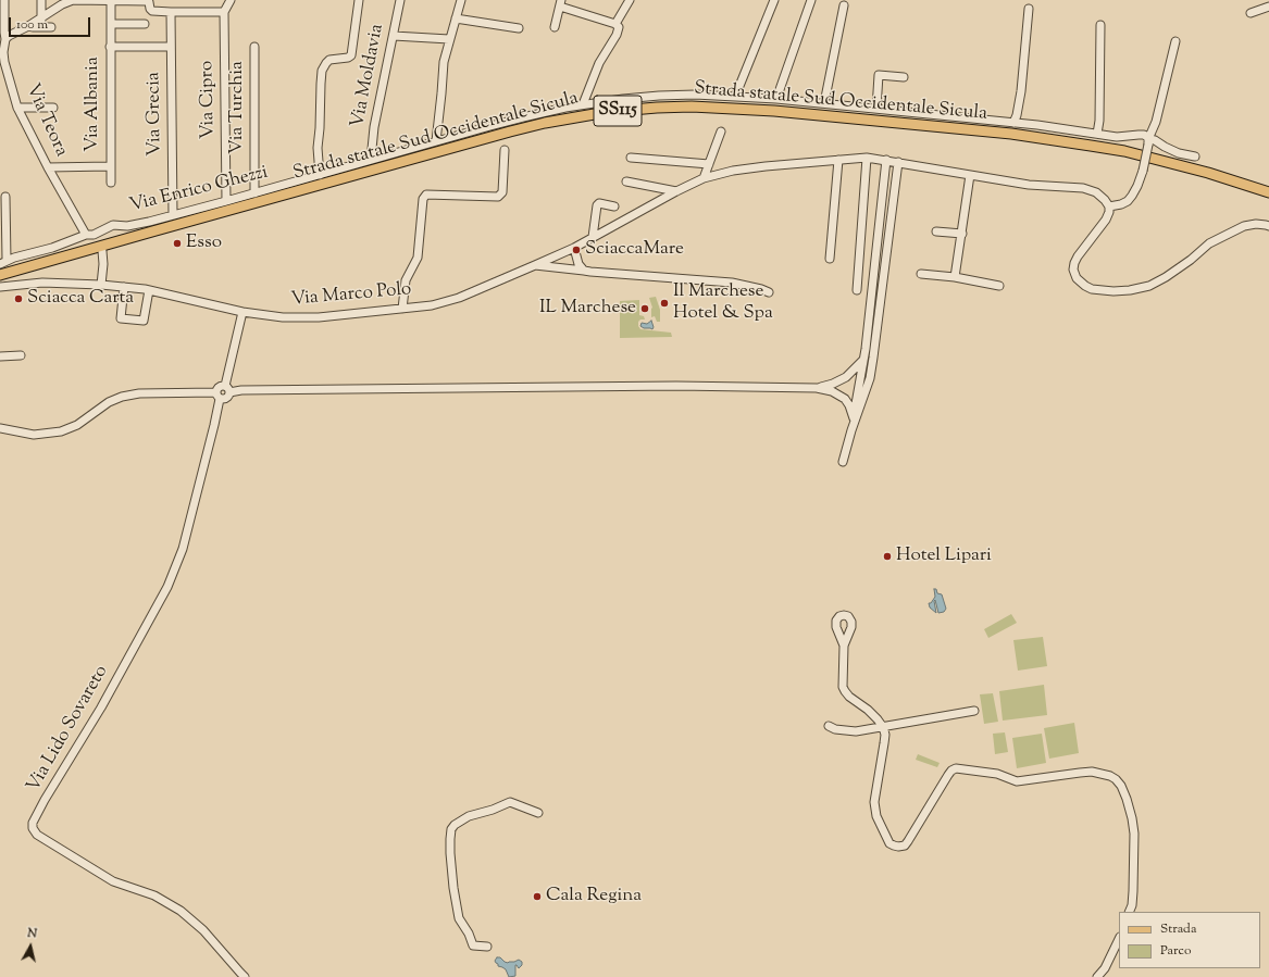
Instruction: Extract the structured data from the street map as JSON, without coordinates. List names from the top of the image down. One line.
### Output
{"streets":{"main road":["Strada statale Sud Occidentale Sicula","SS115"],"street":["Via Moldavia","Via Cipro","Via Albania","Via Turchia","Via Grecia","Via Teora","Via Enrico Ghezzi","Via Marco Polo","Via Lido Sovareto"]},"crossings":[["Via Moldavia","Via Enrico Ghezzi"],["Via Cipro","Via Enrico Ghezzi"],["Via Turchia","Via Enrico Ghezzi"],["Via Grecia","Via Enrico Ghezzi"],["Via Teora","Via Enrico Ghezzi"]],"places":["Esso","SciaccaMare","Sciacca Carta","Il Marchese Hotel & Spa","IL Marchese","Hotel Lipari","Cala Regina"],"legend":["Strada","Parco"],"scale_bar":"100 m","north":"top"}
